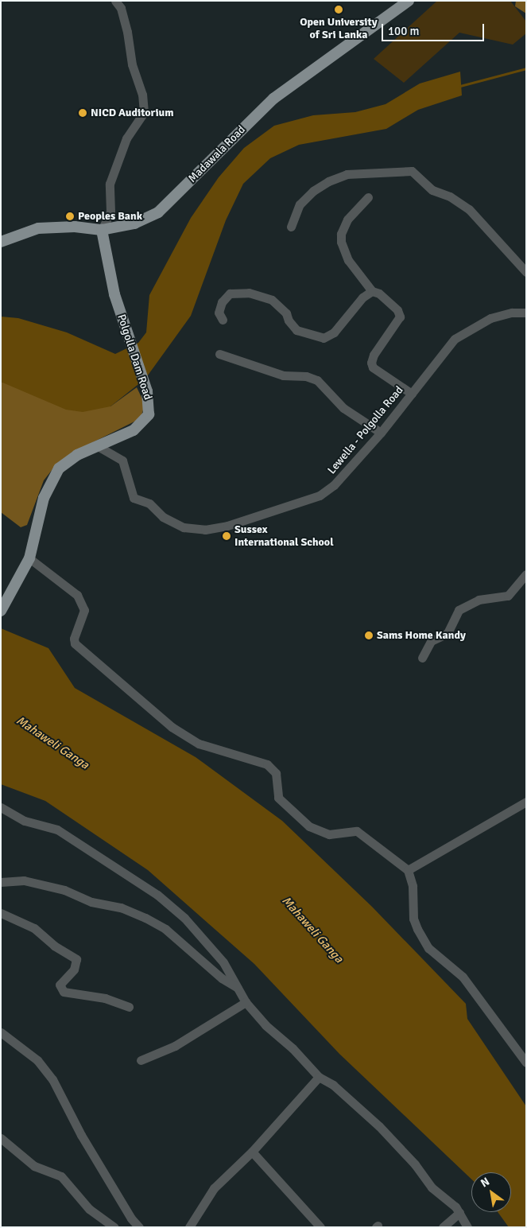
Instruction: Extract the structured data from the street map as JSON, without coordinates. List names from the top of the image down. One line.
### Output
{"streets":{"main road":["Madawala Road","Polgolla Dam Road"],"street":["Lewella - Polgolla Road"]},"crossings":[["Madawala Road","Polgolla Dam Road"],["Polgolla Dam Road","Lewella - Polgolla Road"]],"water":["Mahaweli Ganga"],"places":["Open University of Sri Lanka","NICD Auditorium","Peoples Bank","Sussex International School","Sams Home Kandy"],"scale_bar":"100 m","north":"top left"}
